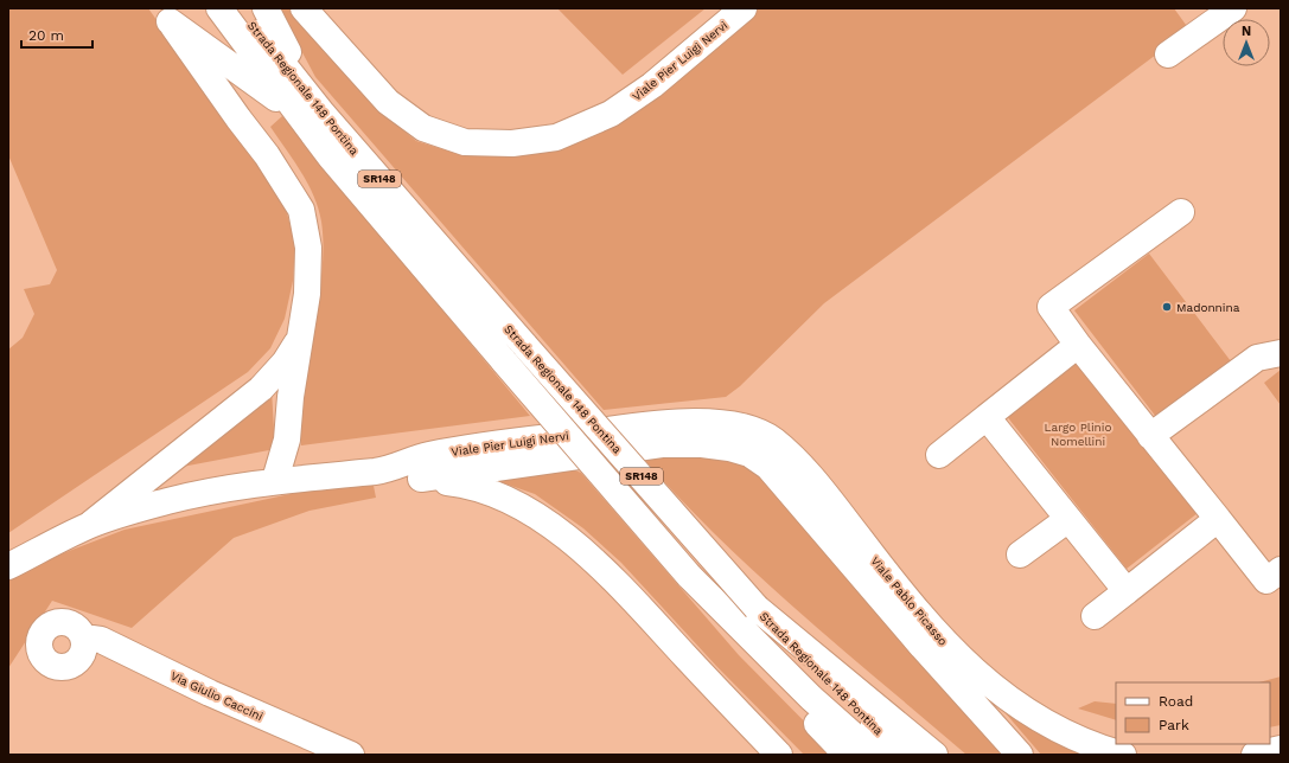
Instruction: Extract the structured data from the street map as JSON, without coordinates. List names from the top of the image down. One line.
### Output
{"streets":{"street":["Viale Pier Luigi Nervi","Strada Regionale 148 Pontina","SR148","Viale Pablo Picasso","Via Giulio Caccini"]},"crossings":[["Viale Pier Luigi Nervi","Viale Pablo Picasso"]],"parks":["Largo Plinio Nomellini"],"places":["Madonnina"],"legend":["Road","Park"],"scale_bar":"20 m","north":"top"}
